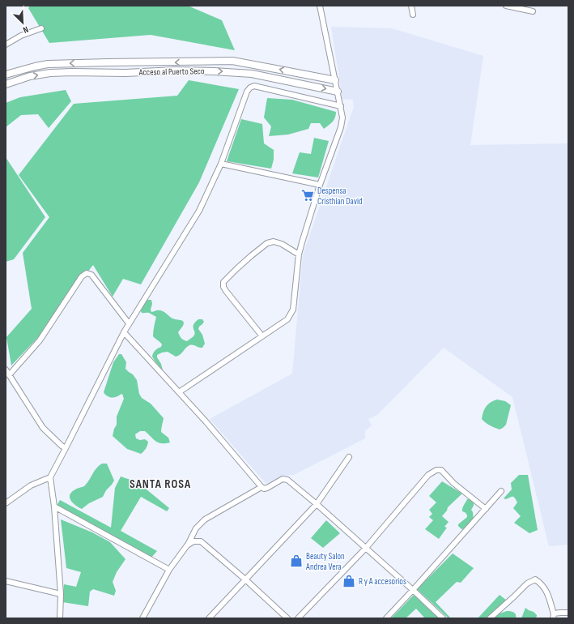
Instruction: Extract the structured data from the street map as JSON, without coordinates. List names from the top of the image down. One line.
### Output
{"streets":{"main road":["Acceso al Puerto Seco"]},"districts":["SANTA ROSA"],"places":{"supermarket":["Despensa Cristhian David"],"shop":["Beauty Salon Andrea Vera","R y A accesorios"]},"north":"bottom right"}
